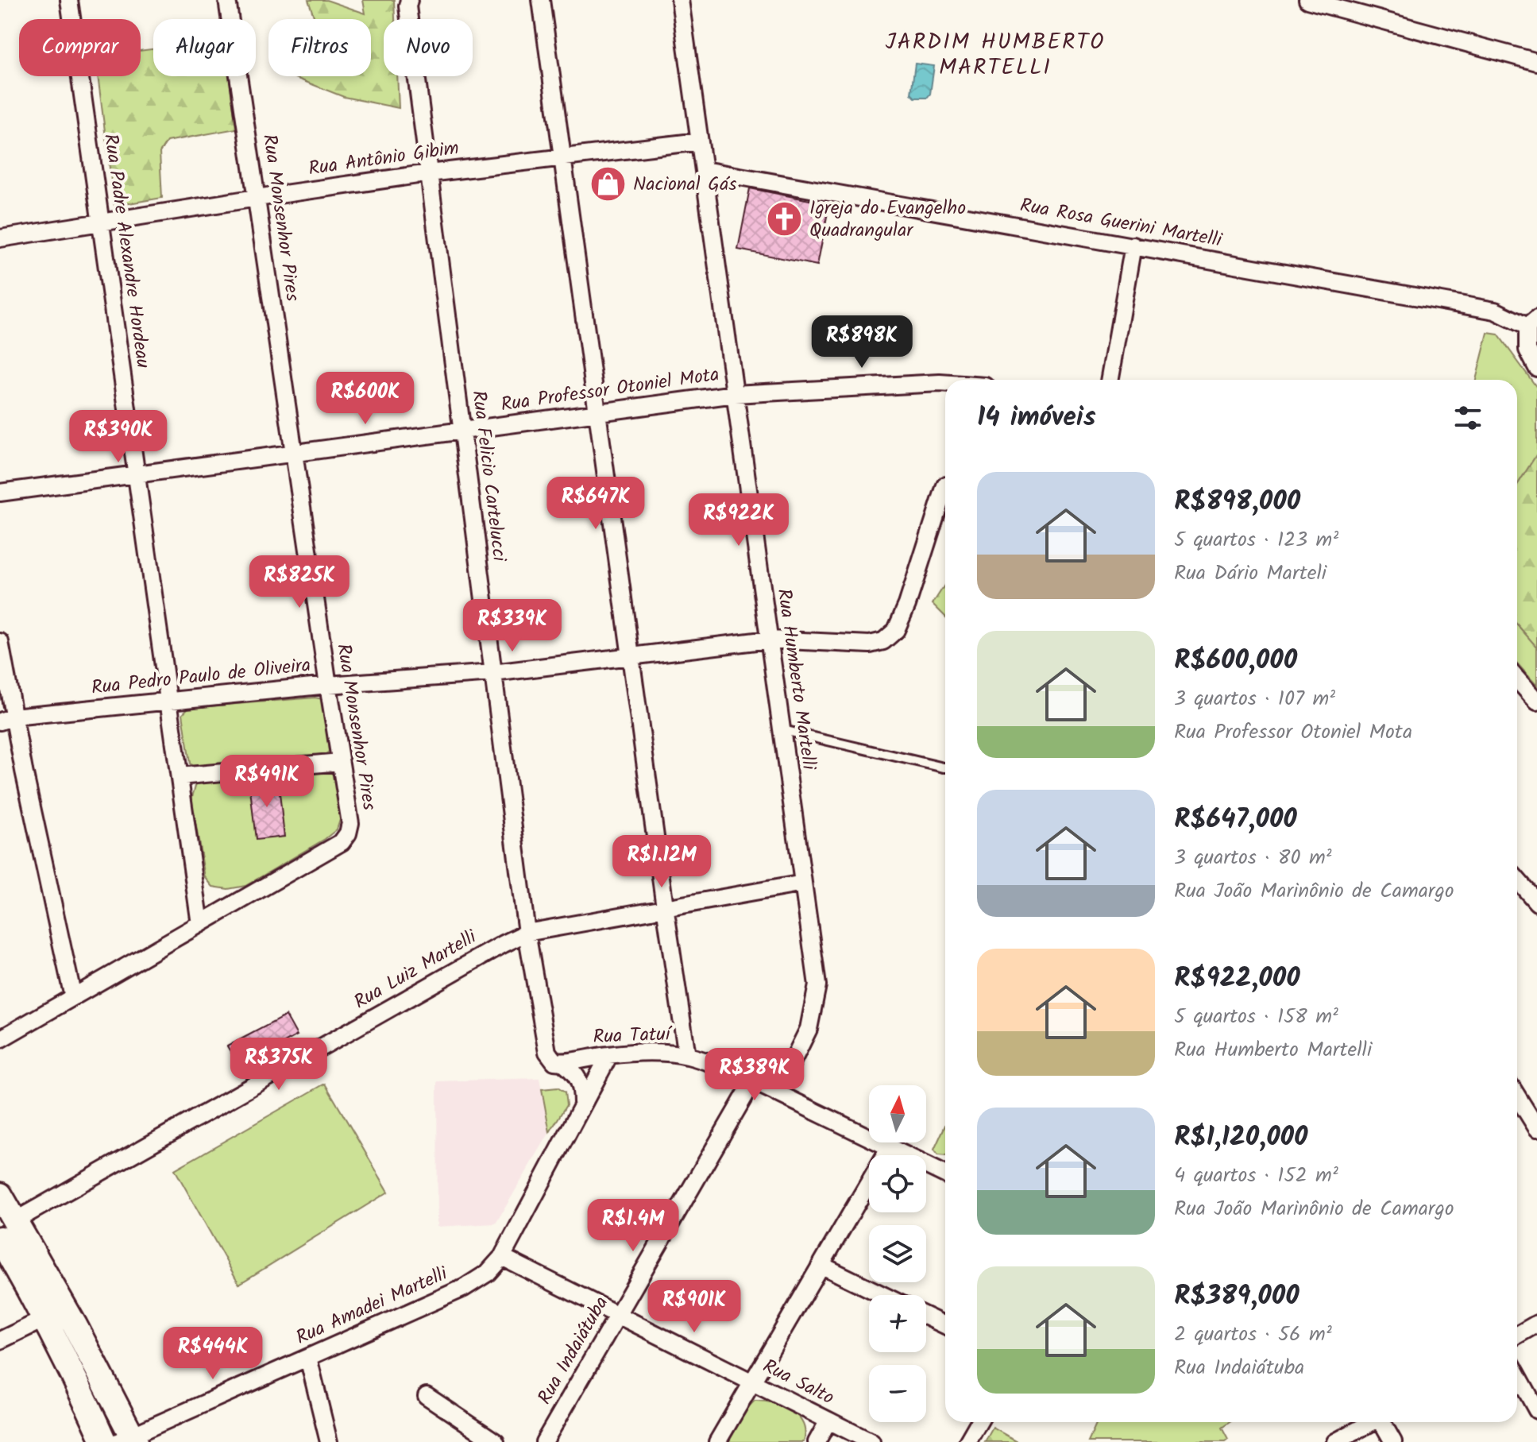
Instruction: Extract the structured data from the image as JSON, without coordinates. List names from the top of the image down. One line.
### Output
{"streets":{"street":["Rua Antônio Gibim","Rua Monsenhor Pires","Rua Rosa Guerini Martelli","Rua Padre Alexandre Hordeau","Rua Professor Otoniel Mota","Rua Felicio Cartelucci","Rua Pedro Paulo de Oliveira","Rua Humberto Martelli","Rua Luiz Martelli","Rua Tatuí","Rua Amadei Martelli","Rua Indaiátuba","Rua Salto"]},"crossings":[["Rua Antônio Gibim","Rua Monsenhor Pires"],["Rua Antônio Gibim","Rua Padre Alexandre Hordeau"],["Rua Antônio Gibim","Rua Felicio Cartelucci"],["Rua Antônio Gibim","Rua Humberto Martelli"],["Rua Monsenhor Pires","Rua Padre Alexandre Hordeau"],["Rua Monsenhor Pires","Rua Professor Otoniel Mota"],["Rua Monsenhor Pires","Rua Pedro Paulo de Oliveira"],["Rua Rosa Guerini Martelli","Rua Humberto Martelli"],["Rua Padre Alexandre Hordeau","Rua Professor Otoniel Mota"],["Rua Padre Alexandre Hordeau","Rua Pedro Paulo de Oliveira"],["Rua Professor Otoniel Mota","Rua Felicio Cartelucci"],["Rua Professor Otoniel Mota","Rua Humberto Martelli"],["Rua Felicio Cartelucci","Rua Pedro Paulo de Oliveira"],["Rua Felicio Cartelucci","Rua Luiz Martelli"],["Rua Felicio Cartelucci","Rua Tatuí"],["Rua Felicio Cartelucci","Rua Amadei Martelli"],["Rua Pedro Paulo de Oliveira","Rua Humberto Martelli"],["Rua Humberto Martelli","Rua Luiz Martelli"],["Rua Humberto Martelli","Rua Tatuí"],["Rua Tatuí","Rua Amadei Martelli"],["Rua Tatuí","Rua Indaiátuba"],["Rua Amadei Martelli","Rua Salto"],["Rua Indaiátuba","Rua Salto"]],"districts":["JARDIM HUMBERTO MARTELLI"],"places":{"shop":["Nacional Gás"],"church":["Igreja do Evangelho Quadrangular"]},"north":"top","page":{"chip":["Comprar","Alugar","Filtros","Novo"],"price":["R$898K","R$600K","R$390K","R$647K","R$922K","R$825K","R$339K","R$491K","R$1.12M","R$375K","R$389K","R$1.4M","R$901K","R$444K"],"heading":"14 imóveis","list":[{"name":"R$898,000","note":"5 quartos · 123 m² · Rua Dário Marteli"},{"name":"R$600,000","note":"3 quartos · 107 m² · Rua Professor Otoniel Mota"},{"name":"R$647,000","note":"3 quartos · 80 m² · Rua João Marinônio de Camargo"},{"name":"R$922,000","note":"5 quartos · 158 m² · Rua Humberto Martelli"},{"name":"R$1,120,000","note":"4 quartos · 152 m² · Rua João Marinônio de Camargo"},{"name":"R$389,000","note":"2 quartos · 56 m² · Rua Indaiátuba"}],"map_buttons":["+","−"]}}
